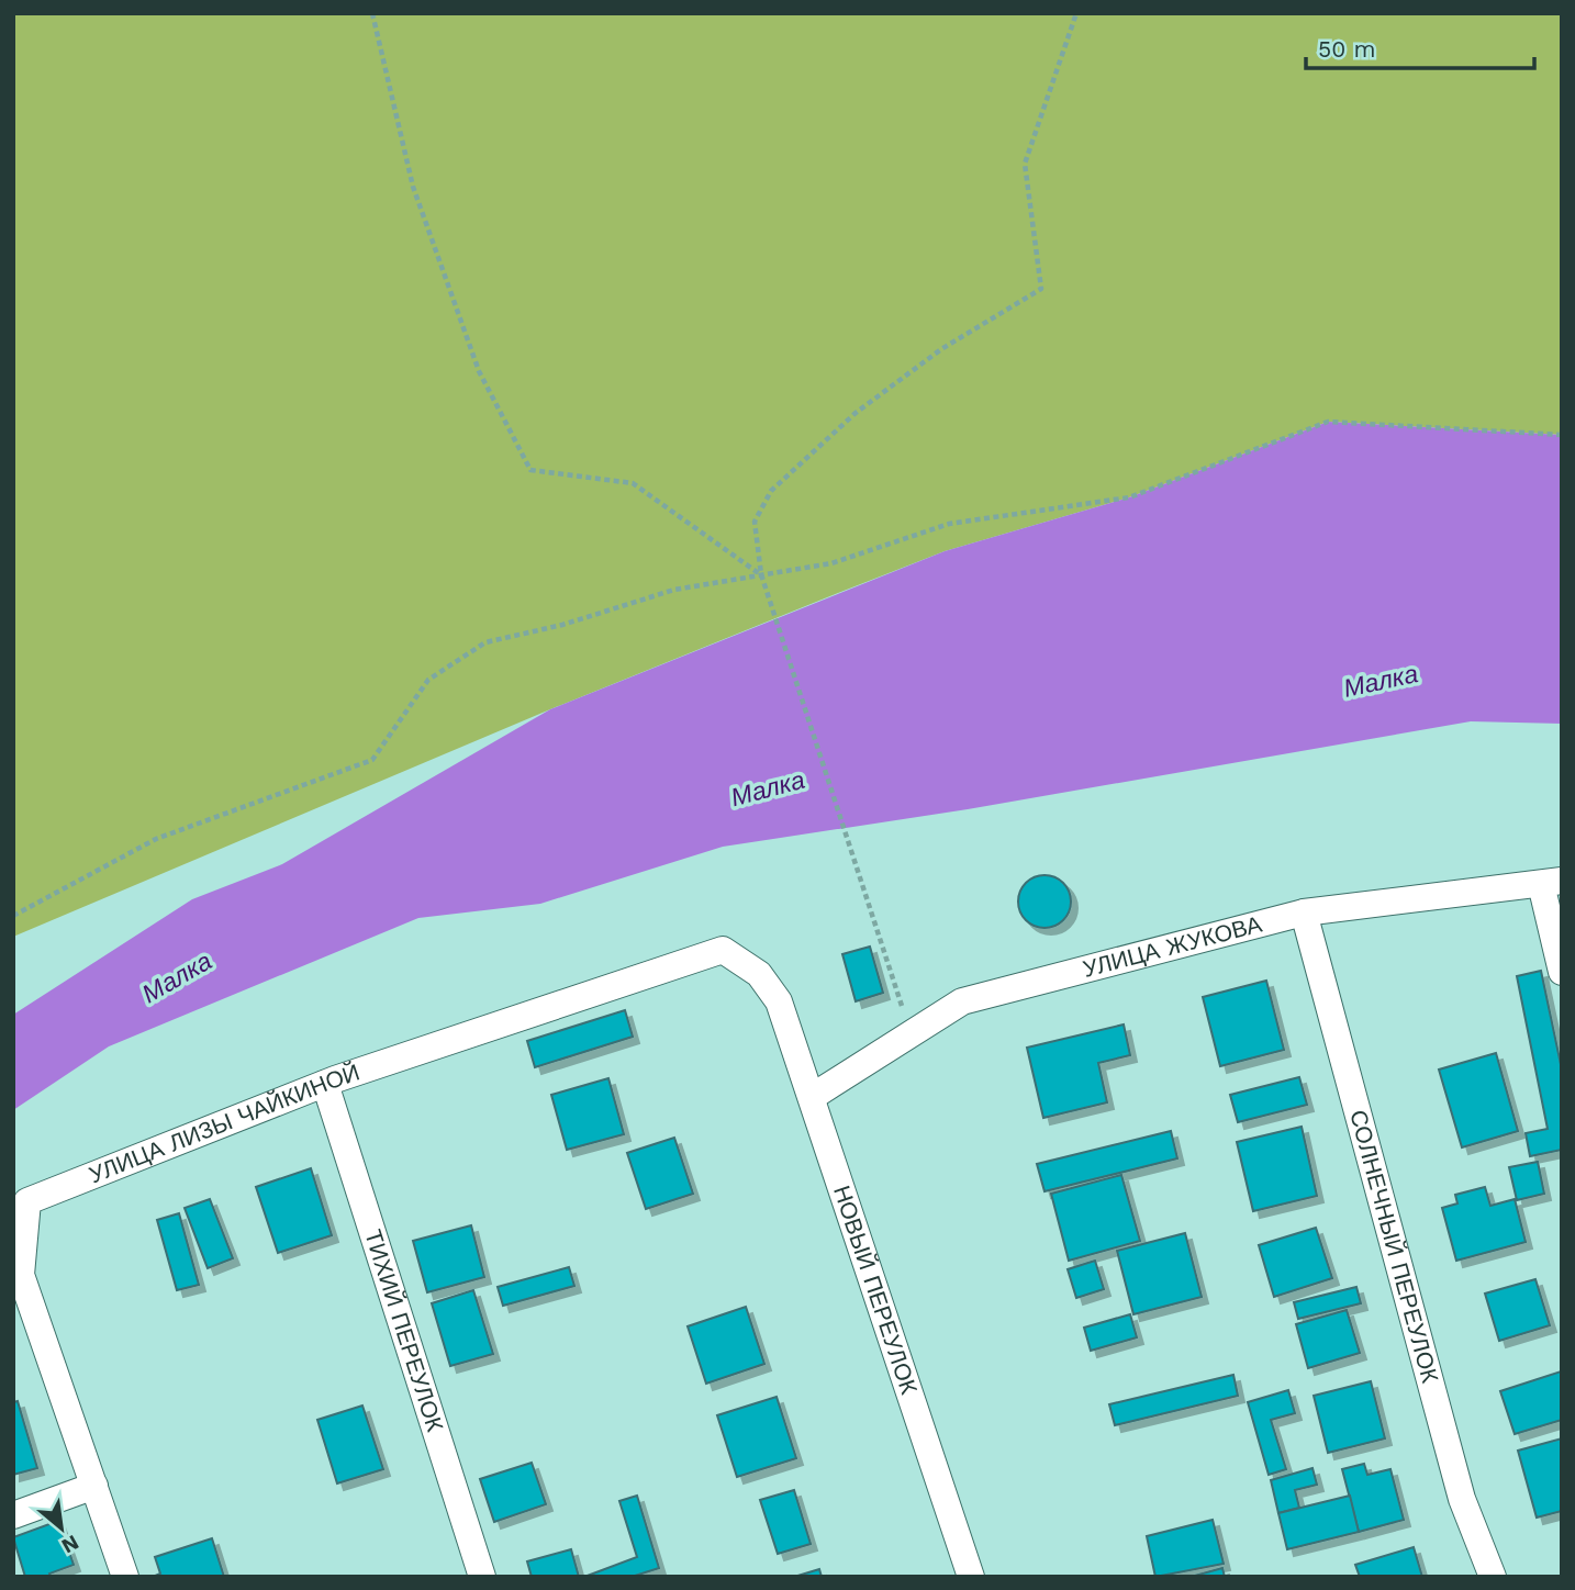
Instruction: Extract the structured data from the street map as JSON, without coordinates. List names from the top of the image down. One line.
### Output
{"streets":{"street":["УЛИЦА ЖУКОВА","УЛИЦА ЛИЗЫ ЧАЙКИНОЙ","СОЛНЕЧНЫЙ ПЕРЕУЛОК","НОВЫЙ ПЕРЕУЛОК","ТИХИЙ ПЕРЕУЛОК"]},"crossings":[["УЛИЦА ЖУКОВА","СОЛНЕЧНЫЙ ПЕРЕУЛОК"],["УЛИЦА ЖУКОВА","НОВЫЙ ПЕРЕУЛОК"],["УЛИЦА ЛИЗЫ ЧАЙКИНОЙ","НОВЫЙ ПЕРЕУЛОК"],["УЛИЦА ЛИЗЫ ЧАЙКИНОЙ","ТИХИЙ ПЕРЕУЛОК"]],"water":["Малка"],"scale_bar":"50 m","north":"bottom right"}
